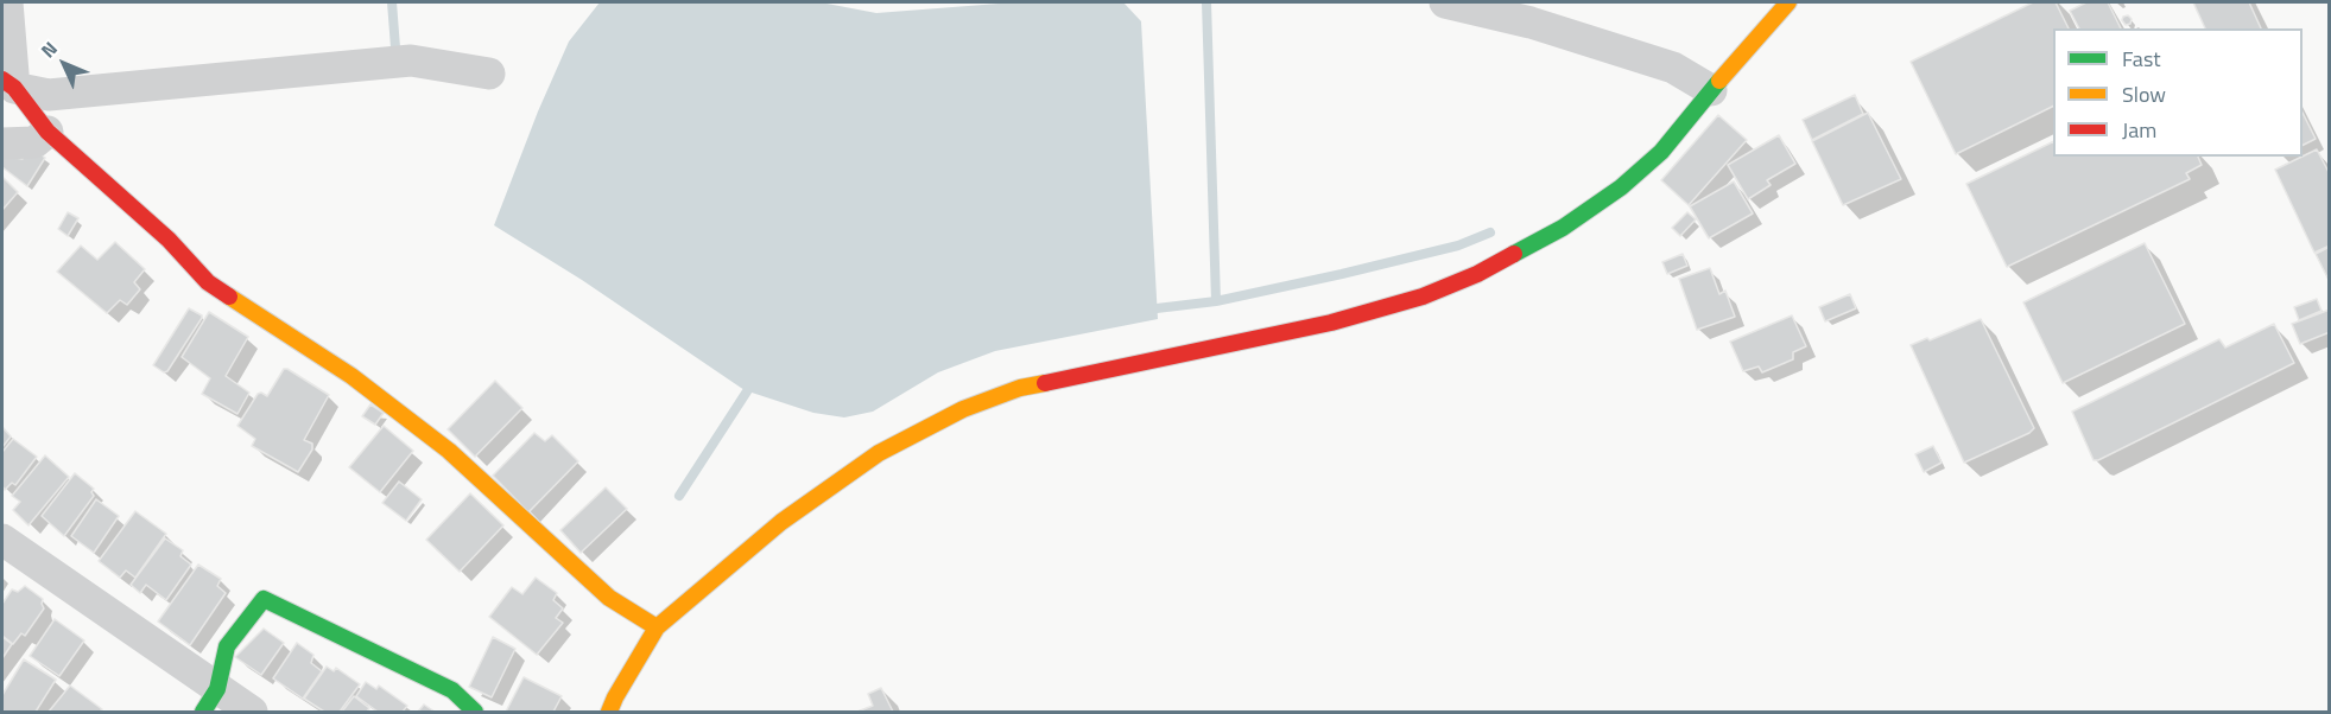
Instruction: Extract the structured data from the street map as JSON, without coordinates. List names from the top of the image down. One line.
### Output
{"legend":["Fast","Slow","Jam"],"north":"top left"}
